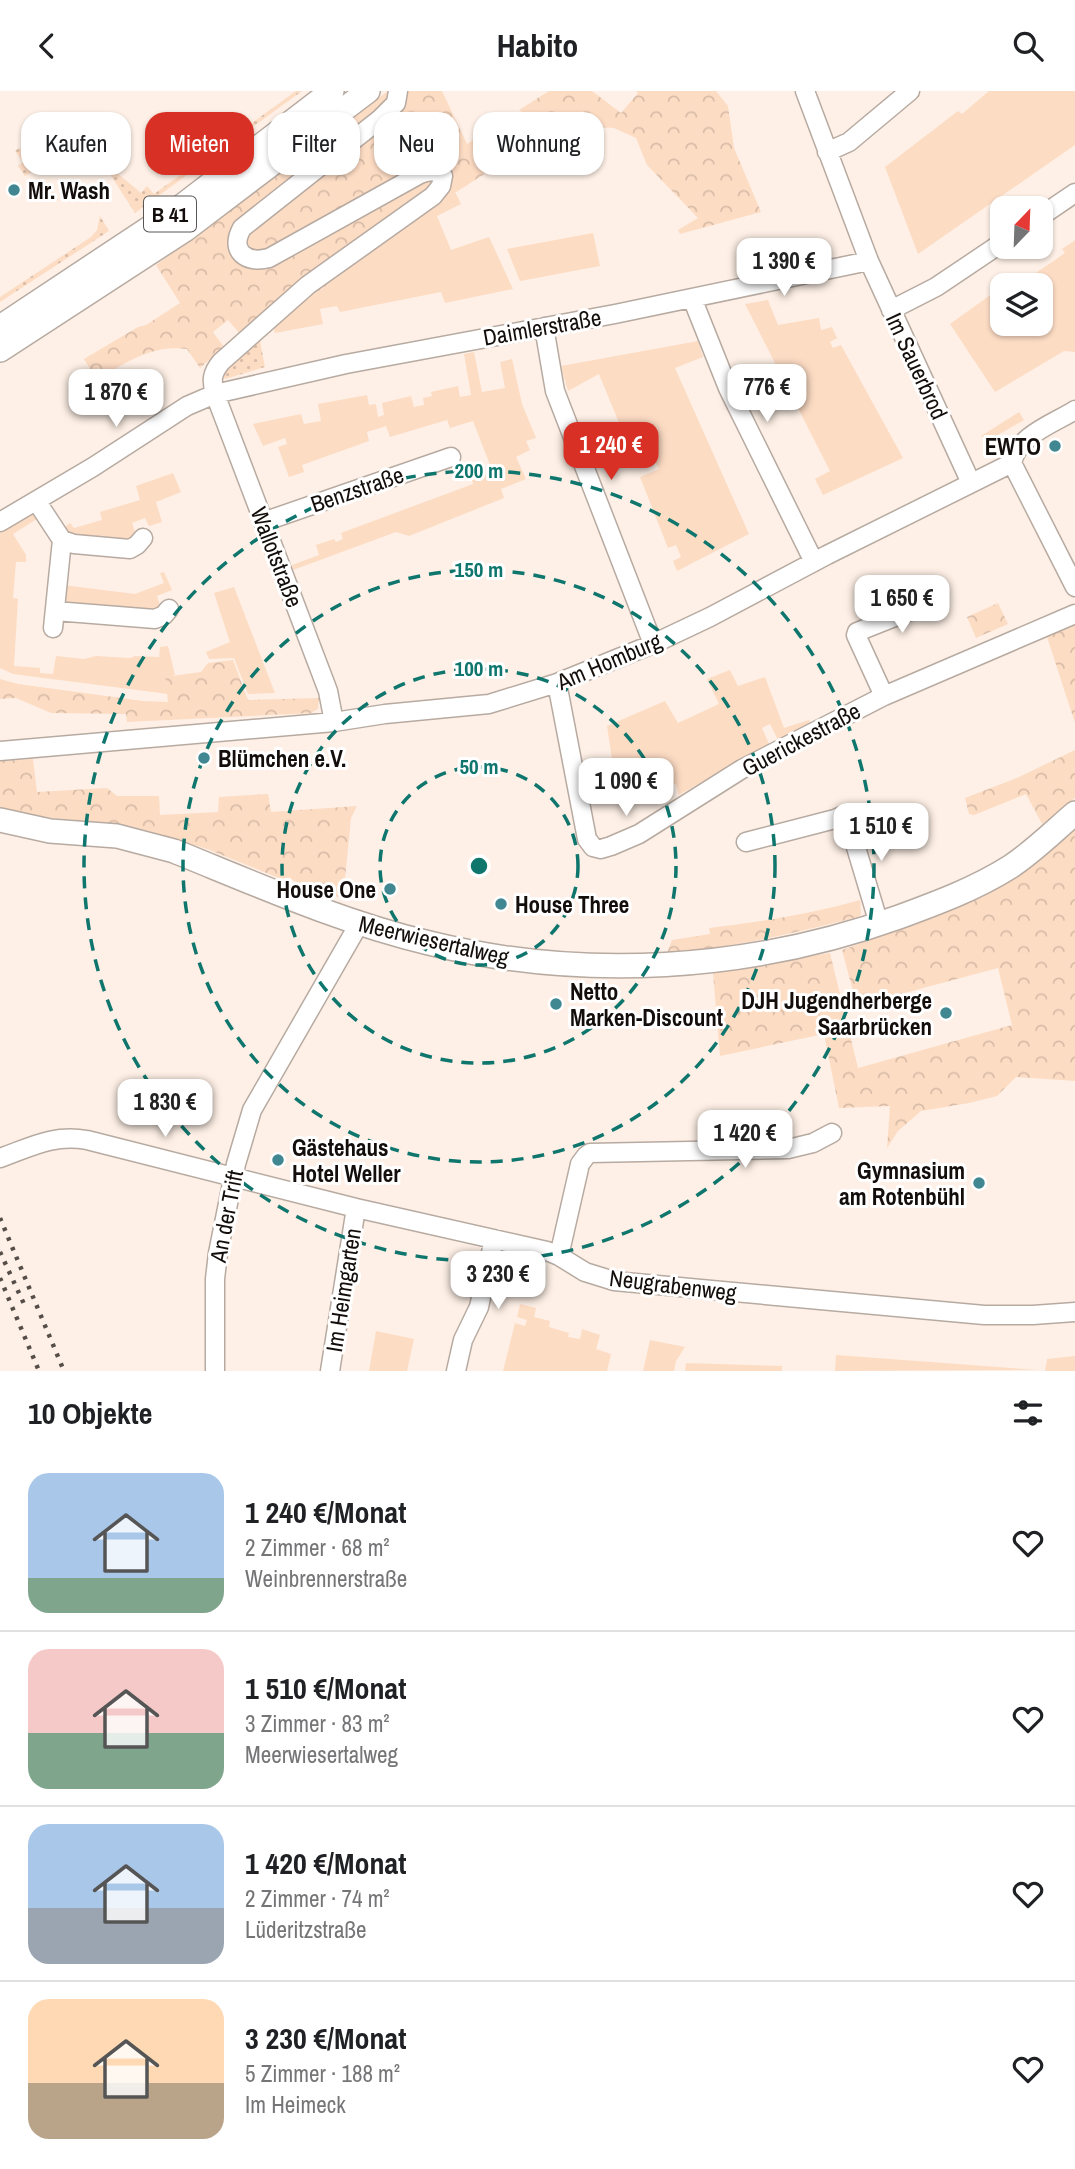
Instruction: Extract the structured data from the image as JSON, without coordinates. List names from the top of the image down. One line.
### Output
{"streets":{"main road":["B 41","Meerwiesertalweg"],"street":["Daimlerstraße","Im Sauerbrod","Benzstraße","Wallotstraße","Am Homburg","Guerickestraße","An der Trift","Neugrabenweg","Im Heimgarten"]},"crossings":[["Daimlerstraße","Im Sauerbrod"],["Daimlerstraße","Wallotstraße"],["Im Sauerbrod","Am Homburg"],["Benzstraße","Wallotstraße"],["Wallotstraße","Am Homburg"],["Am Homburg","Guerickestraße"],["Meerwiesertalweg","An der Trift"],["An der Trift","Neugrabenweg"],["Neugrabenweg","Im Heimgarten"]],"places":["Mr. Wash","EWTO","Blümchen e.V.","House One","House Three","Netto Marken-Discount","DJH Jugendherberge Saarbrücken","Gästehaus Hotel Weller","Gymnasium am Rotenbühl"],"north":"top right","page":{"header":"Habito","chip":["Kaufen","Mieten","Filter","Neu","Wohnung"],"price":["1 390 €","776 €","1 870 €","1 240 €","1 650 €","1 090 €","1 510 €","1 830 €","1 420 €","3 230 €"],"heading":"10 Objekte","list":[{"name":"1 240 €/Monat","note":"2 Zimmer · 68 m² · Weinbrennerstraße"},{"name":"1 510 €/Monat","note":"3 Zimmer · 83 m² · Meerwiesertalweg"},{"name":"1 420 €/Monat","note":"2 Zimmer · 74 m² · Lüderitzstraße"},{"name":"3 230 €/Monat","note":"5 Zimmer · 188 m² · Im Heimeck"}]},"rings":["200 m","150 m","100 m","50 m"]}
